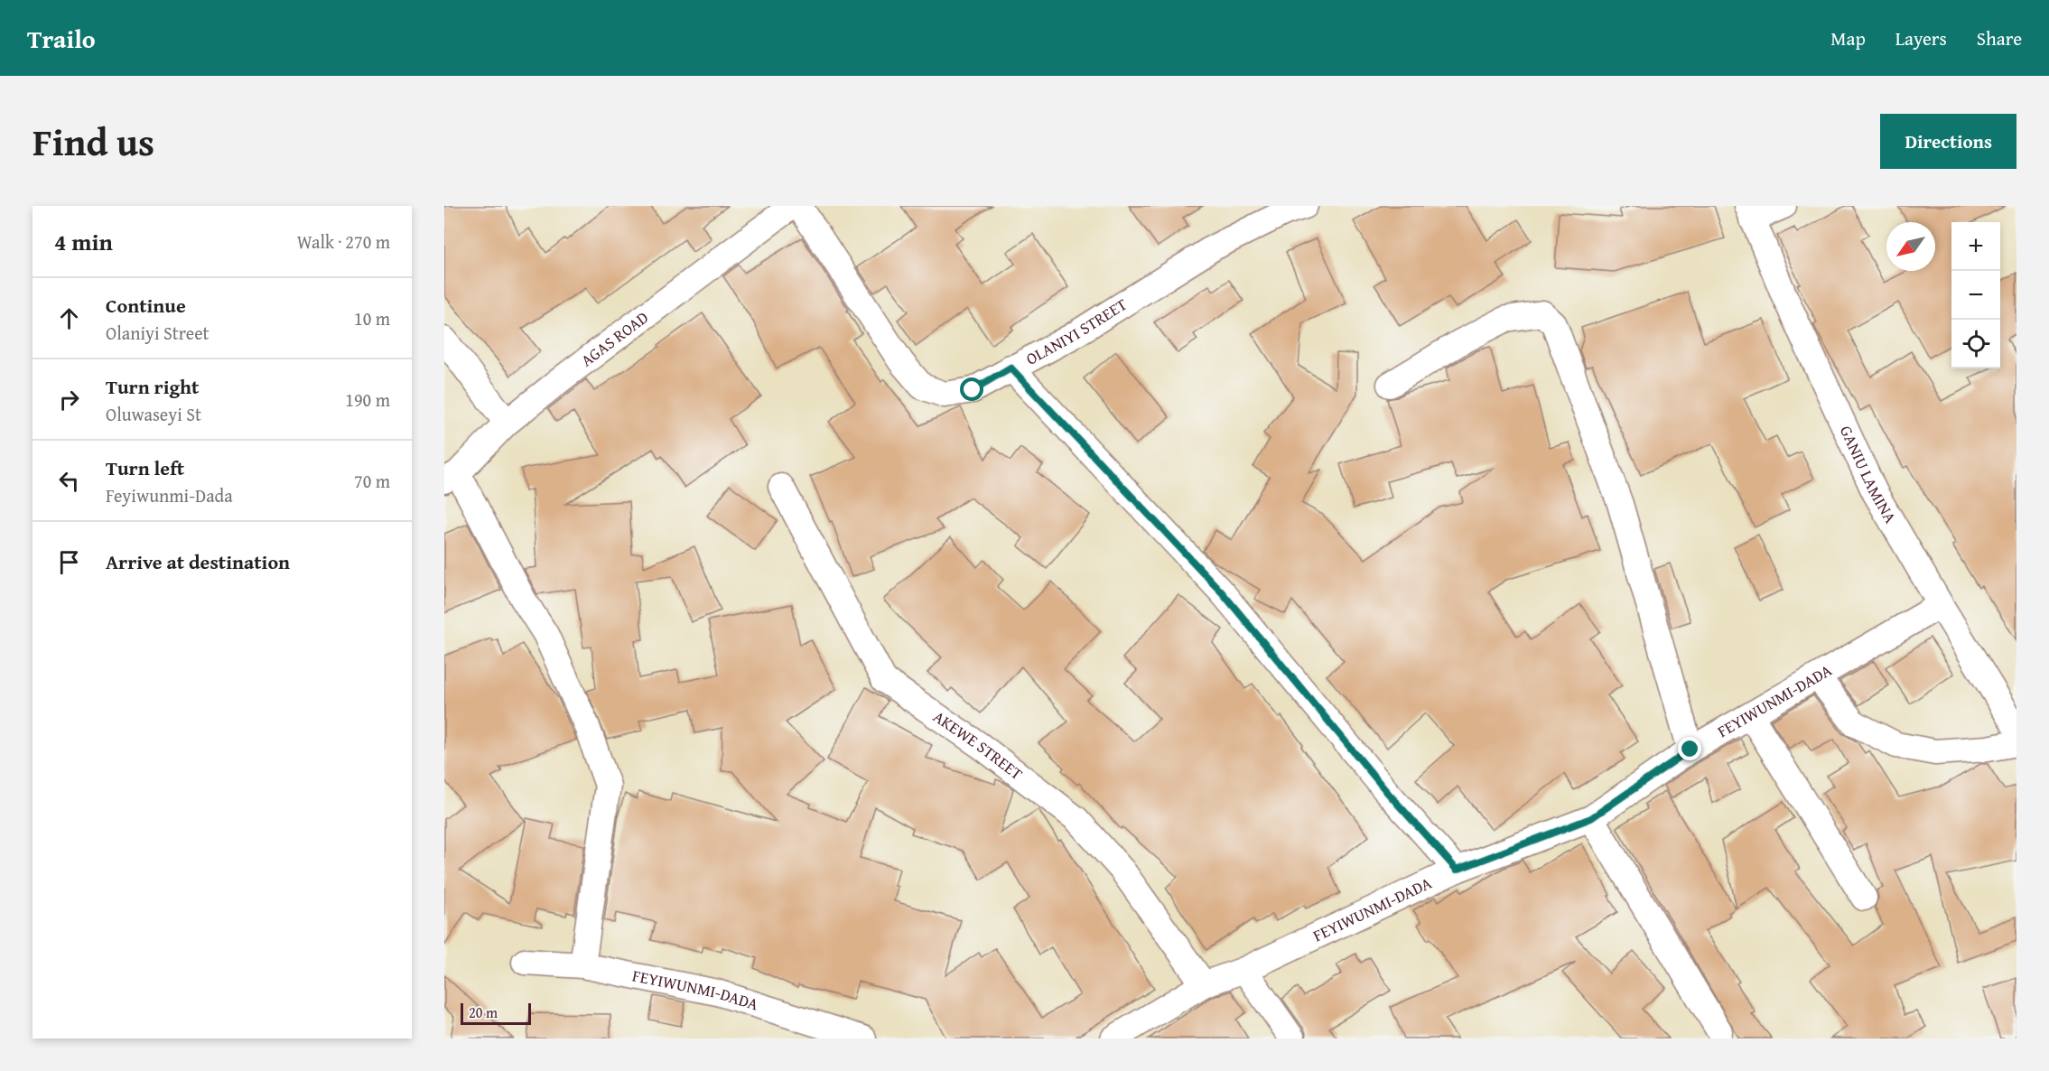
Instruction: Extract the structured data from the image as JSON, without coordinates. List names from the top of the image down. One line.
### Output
{"streets":{"street":["OLANIYI STREET","AGAS ROAD","GANIU LAMINA","FEYIWUNMI-DADA","AKEWE STREET"]},"crossings":[["GANIU LAMINA","FEYIWUNMI-DADA"],["FEYIWUNMI-DADA","AKEWE STREET"]],"scale_bar":"20 m","north":"bottom left","page":{"header":"Trailo","nav":["Map","Layers","Share"],"title":"Find us","buttons":"Directions","heading":["4 min","Walk · 270 m"],"map_buttons":["+","−"],"list":[["Continue","Olaniyi Street","10 m"],["Turn right","Oluwaseyi St","190 m"],["Turn left","Feyiwunmi-Dada","70 m"],"Arrive at destination"],"scale":"20 m"}}
